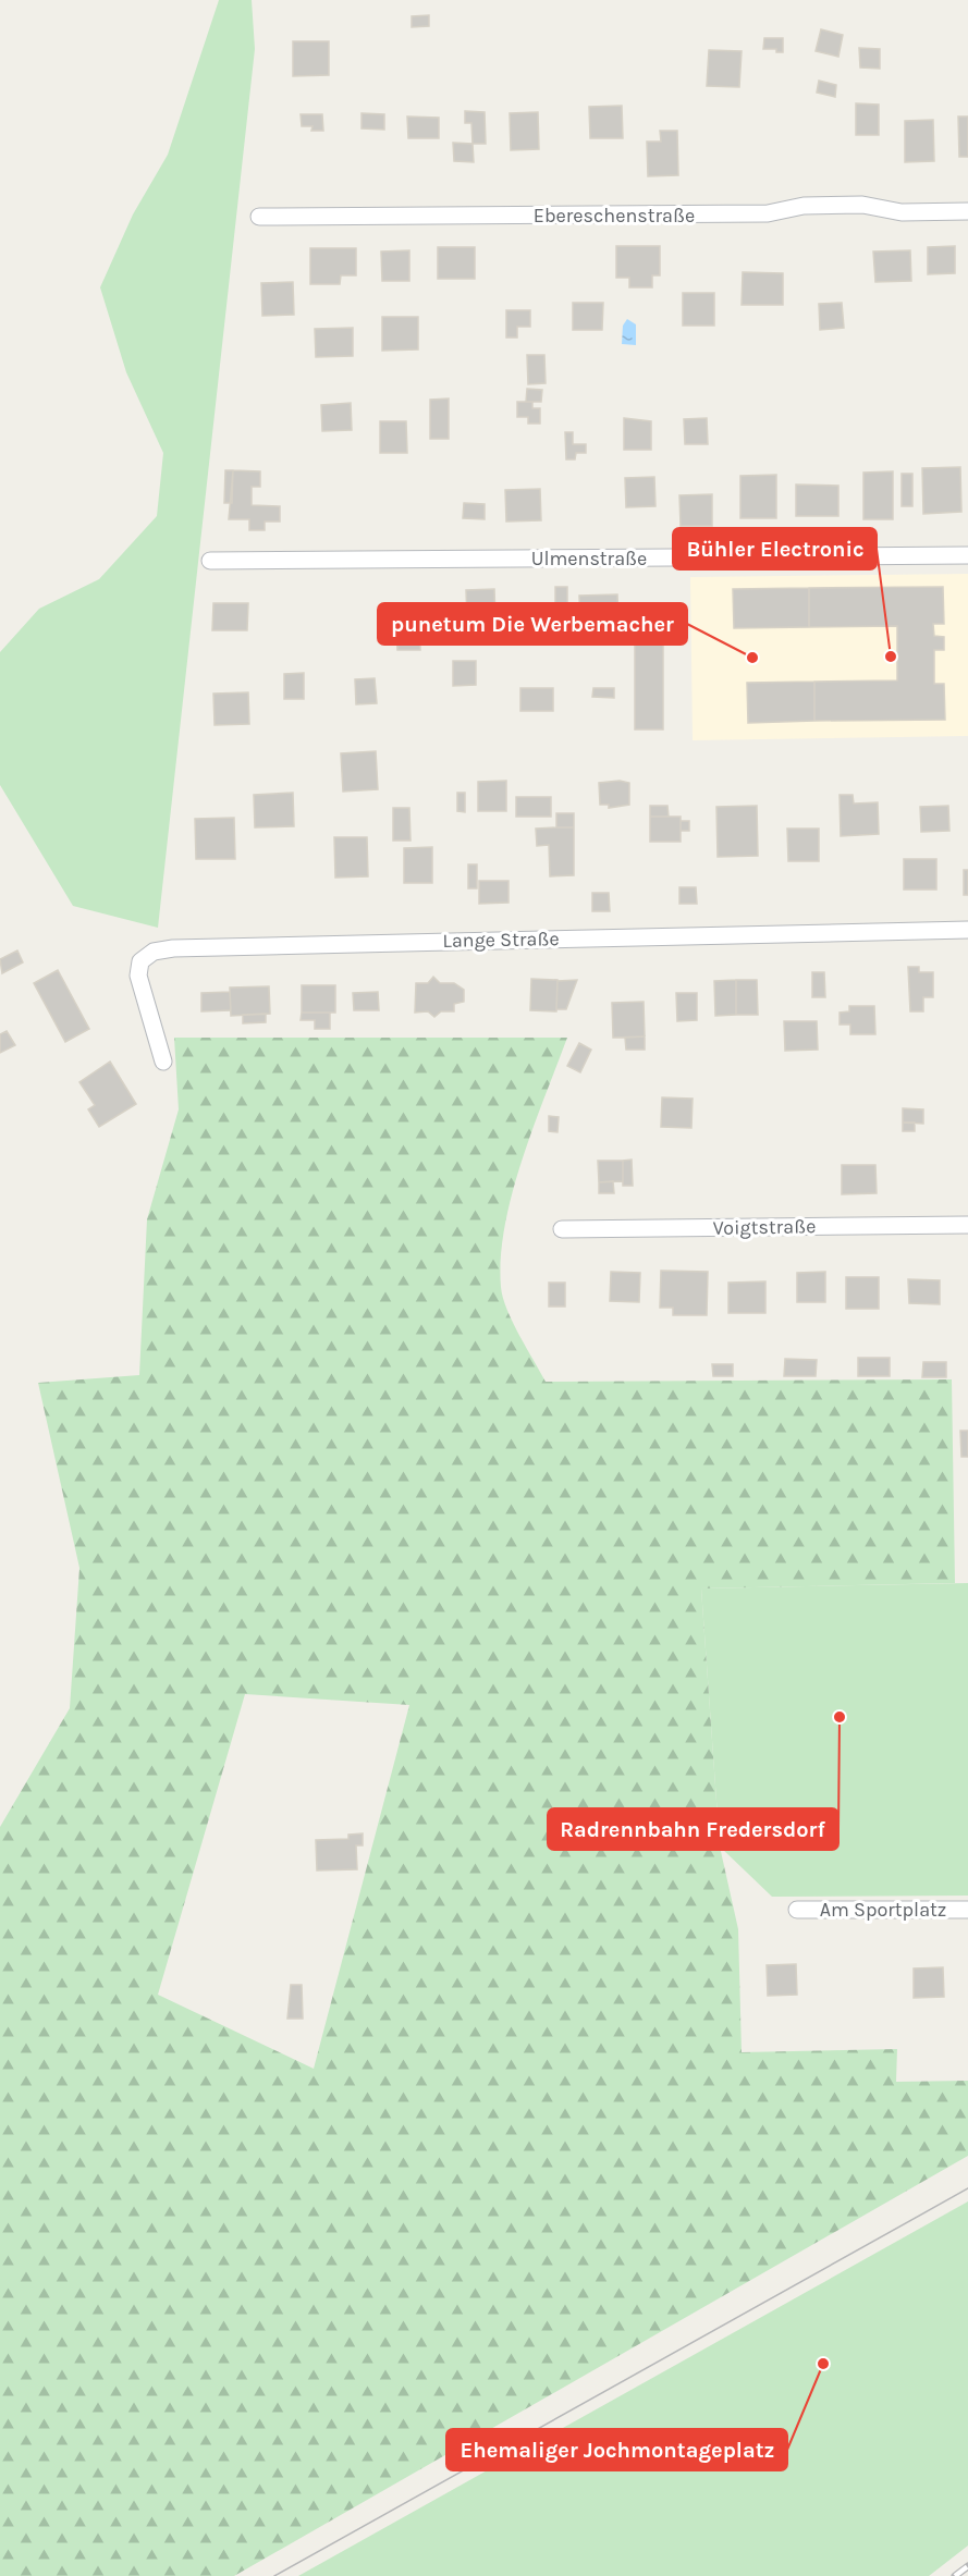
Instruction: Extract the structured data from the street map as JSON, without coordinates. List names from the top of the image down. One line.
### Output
{"streets":{"street":["Ebereschenstraße","Ulmenstraße","Lange Straße","Voigtstraße","Am Sportplatz"]},"places":["Bühler Electronic","punetum Die Werbemacher","Radrennbahn Fredersdorf","Ehemaliger Jochmontageplatz"]}
